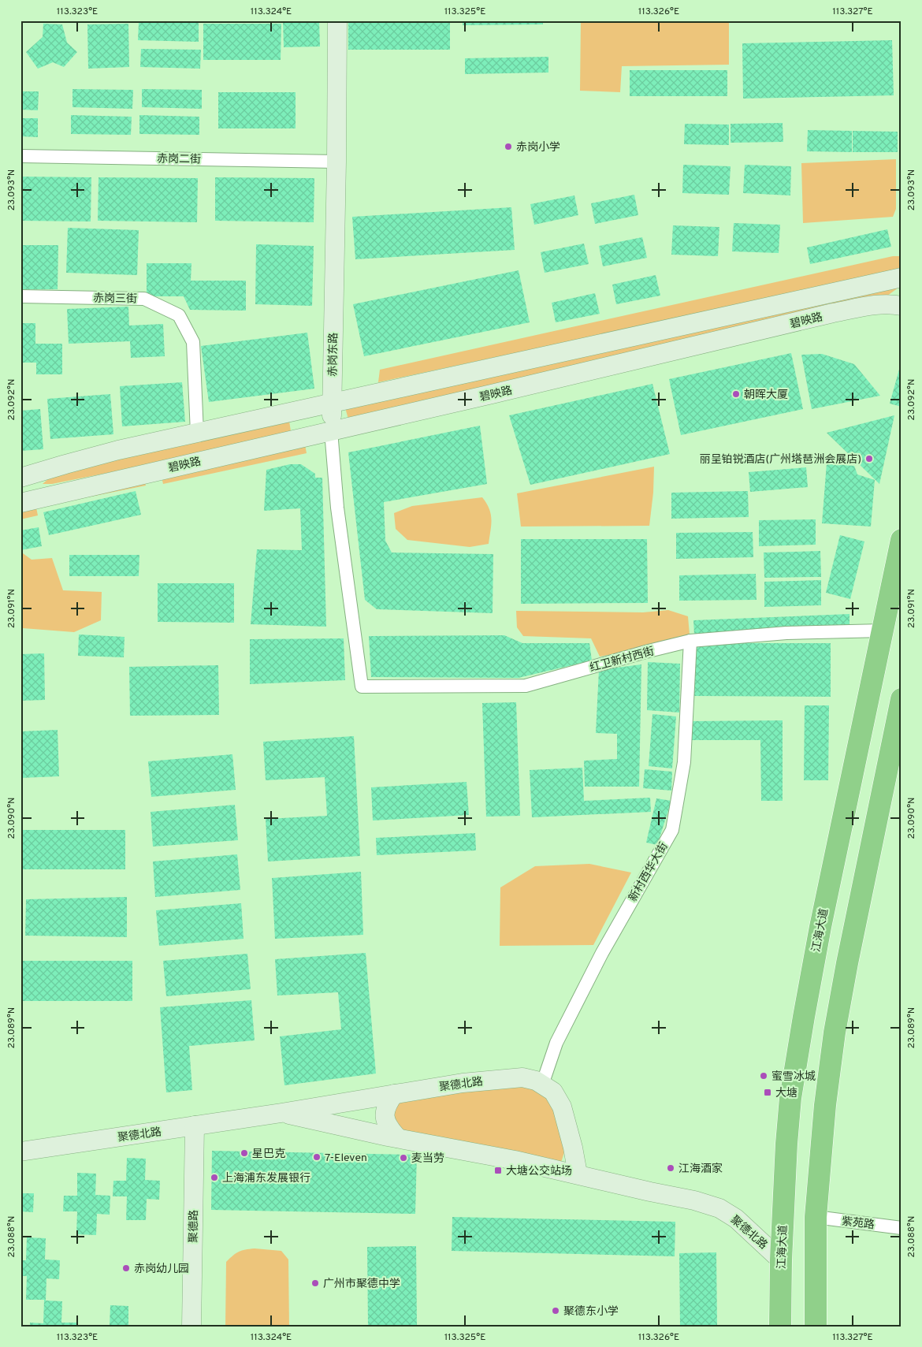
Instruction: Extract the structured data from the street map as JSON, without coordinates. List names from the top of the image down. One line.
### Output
{"streets":{"highway":["江海大道"],"street":["赤岗二街","赤岗三街","碧映路","赤岗东路","红卫新村西街","新村西华大街","聚德北路","紫苑路","聚德路"]},"crossings":[["赤岗二街","赤岗东路"],["赤岗三街","碧映路"],["碧映路","赤岗东路"],["赤岗东路","红卫新村西街"],["红卫新村西街","新村西华大街"],["红卫新村西街","江海大道"],["新村西华大街","聚德北路"],["江海大道","聚德北路"],["聚德北路","聚德路"]],"places":{"other":["赤岗小学","朝晖大厦","丽呈铂锐酒店(广州塔琶洲会展店)","蜜雪冰城","星巴克","7-Eleven","麦当劳","江海酒家","上海浦东发展银行","赤岗幼儿园","广州市聚德中学","聚德东小学"],"transit":["大塘","大塘公交站场"]},"coordinates":["113.323°E","113.324°E","113.325°E","113.326°E","113.327°E","23.093°N","23.092°N","23.091°N","23.090°N","23.089°N","23.088°N"]}
